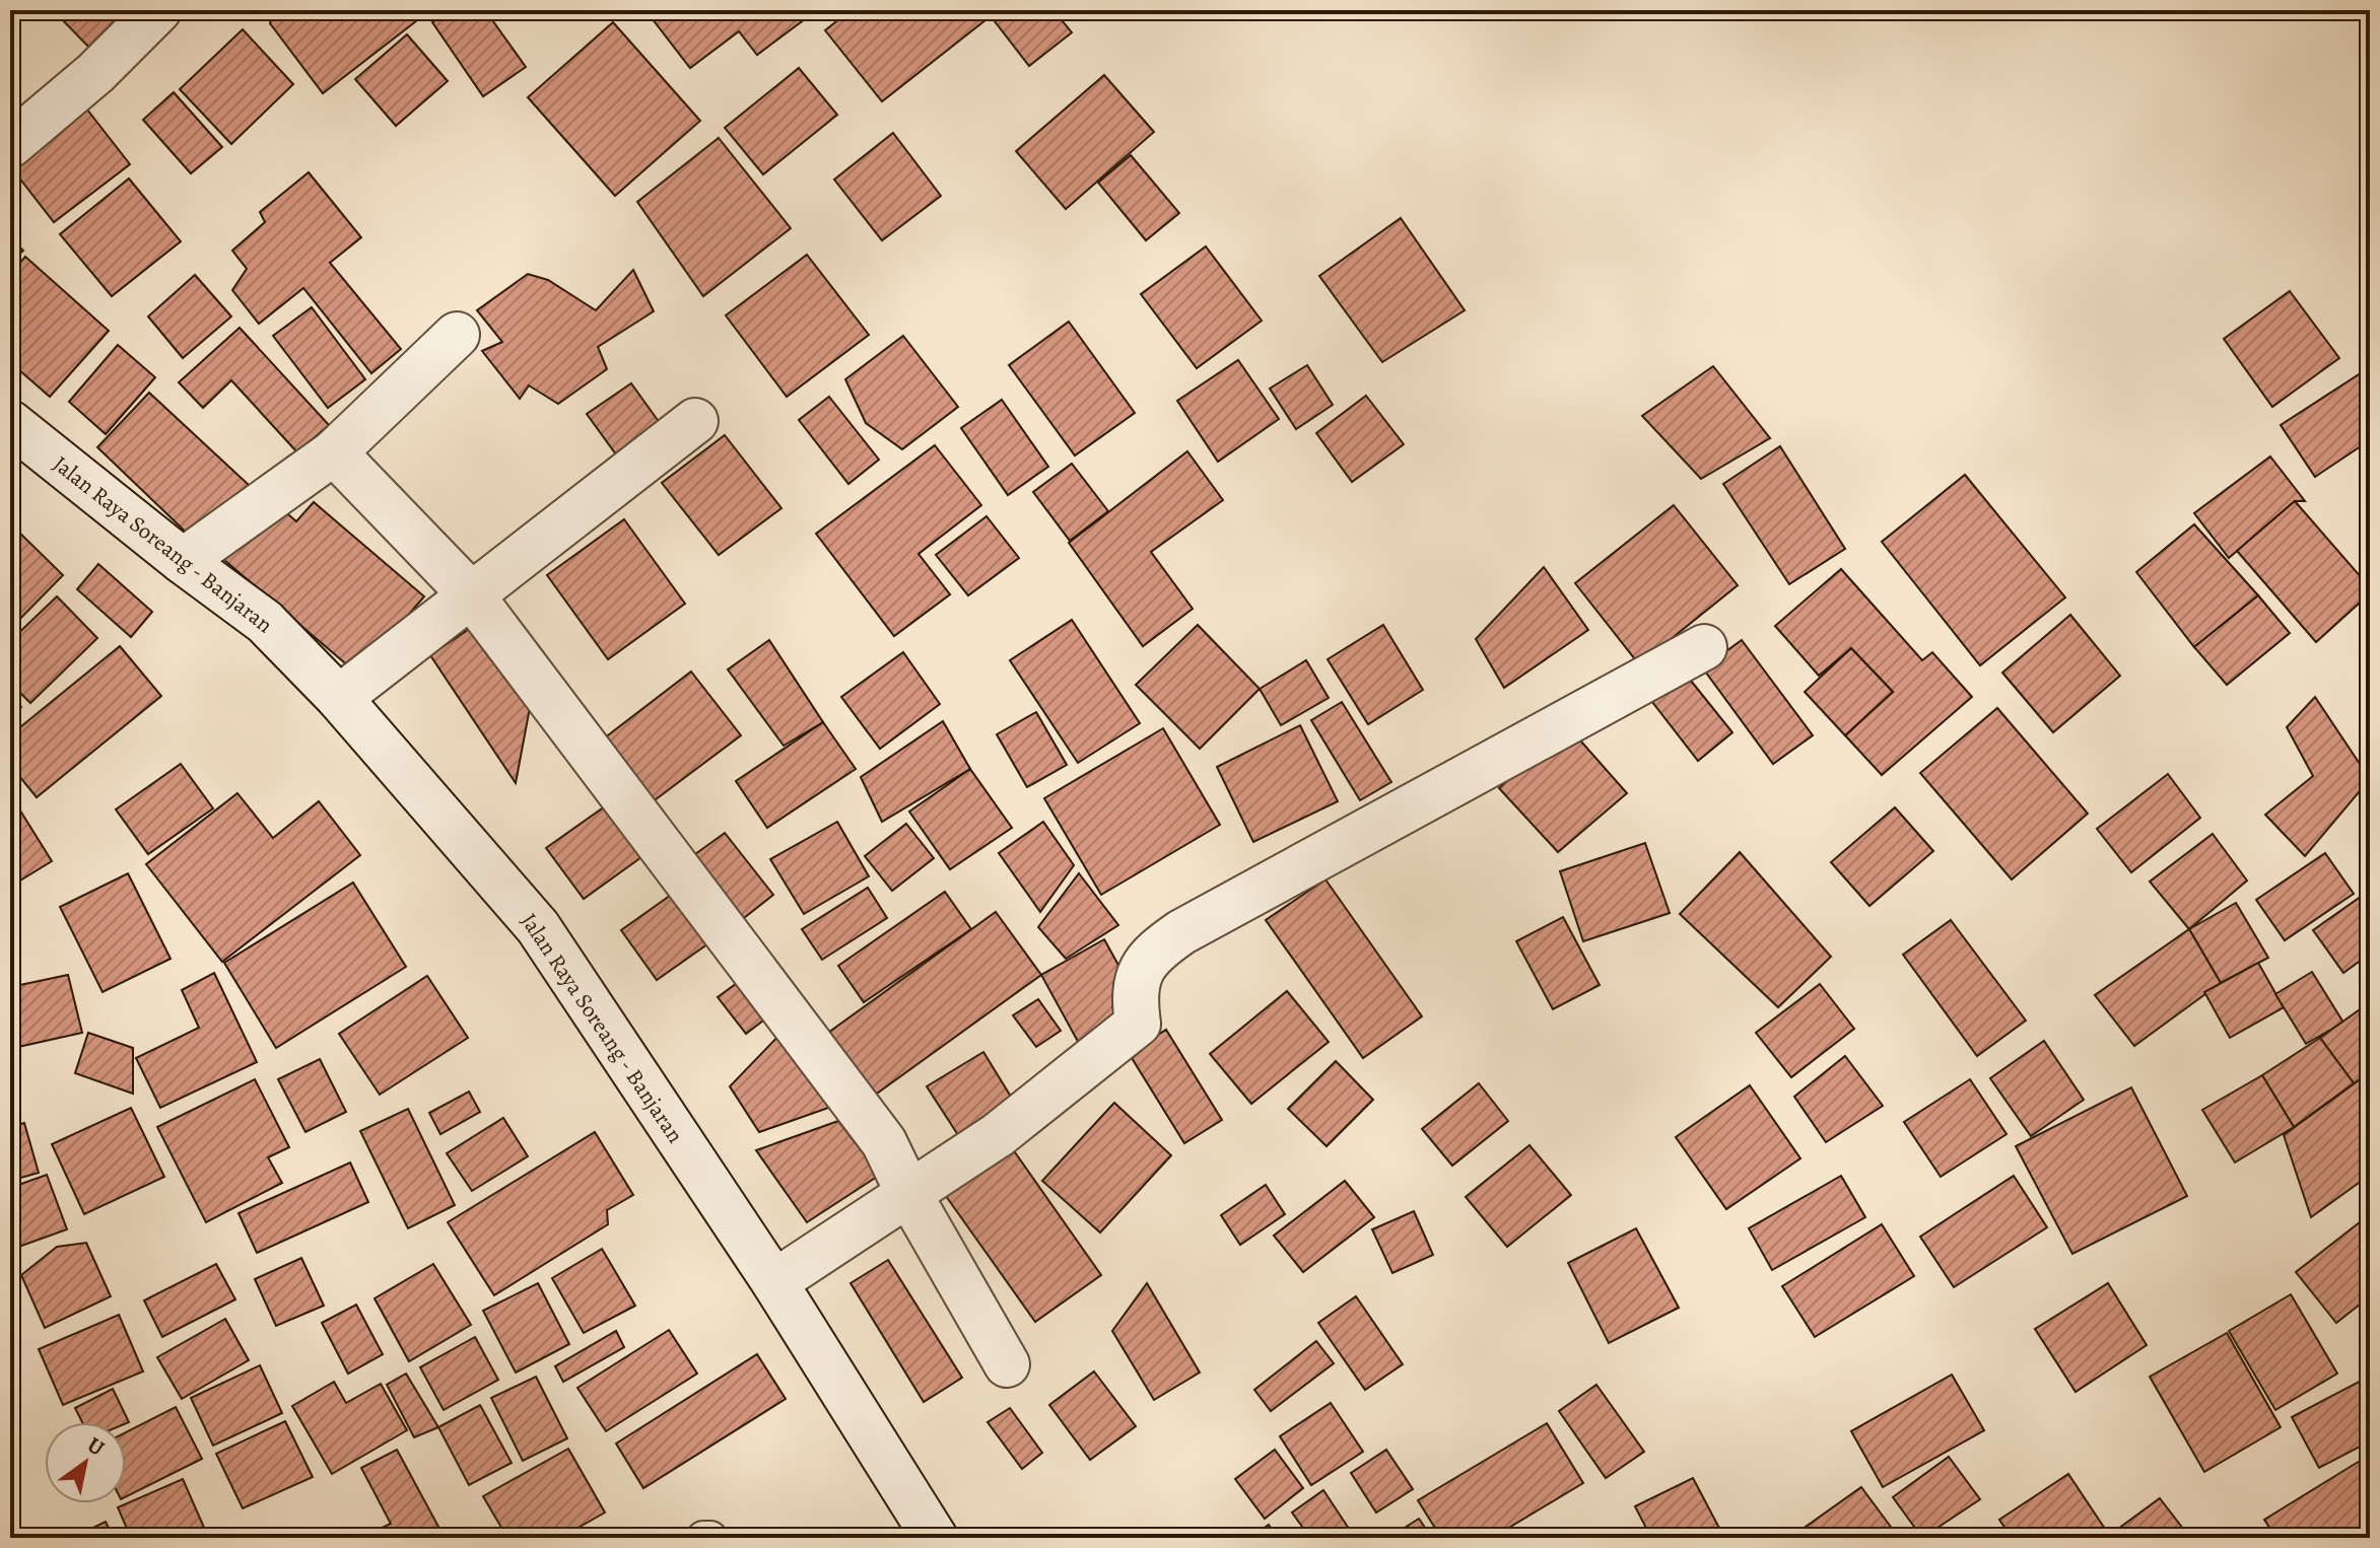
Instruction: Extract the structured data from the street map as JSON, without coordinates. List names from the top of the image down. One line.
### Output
{"streets":{"street":["Jalan Raya Soreang - Banjaran"]},"north":"top right"}
